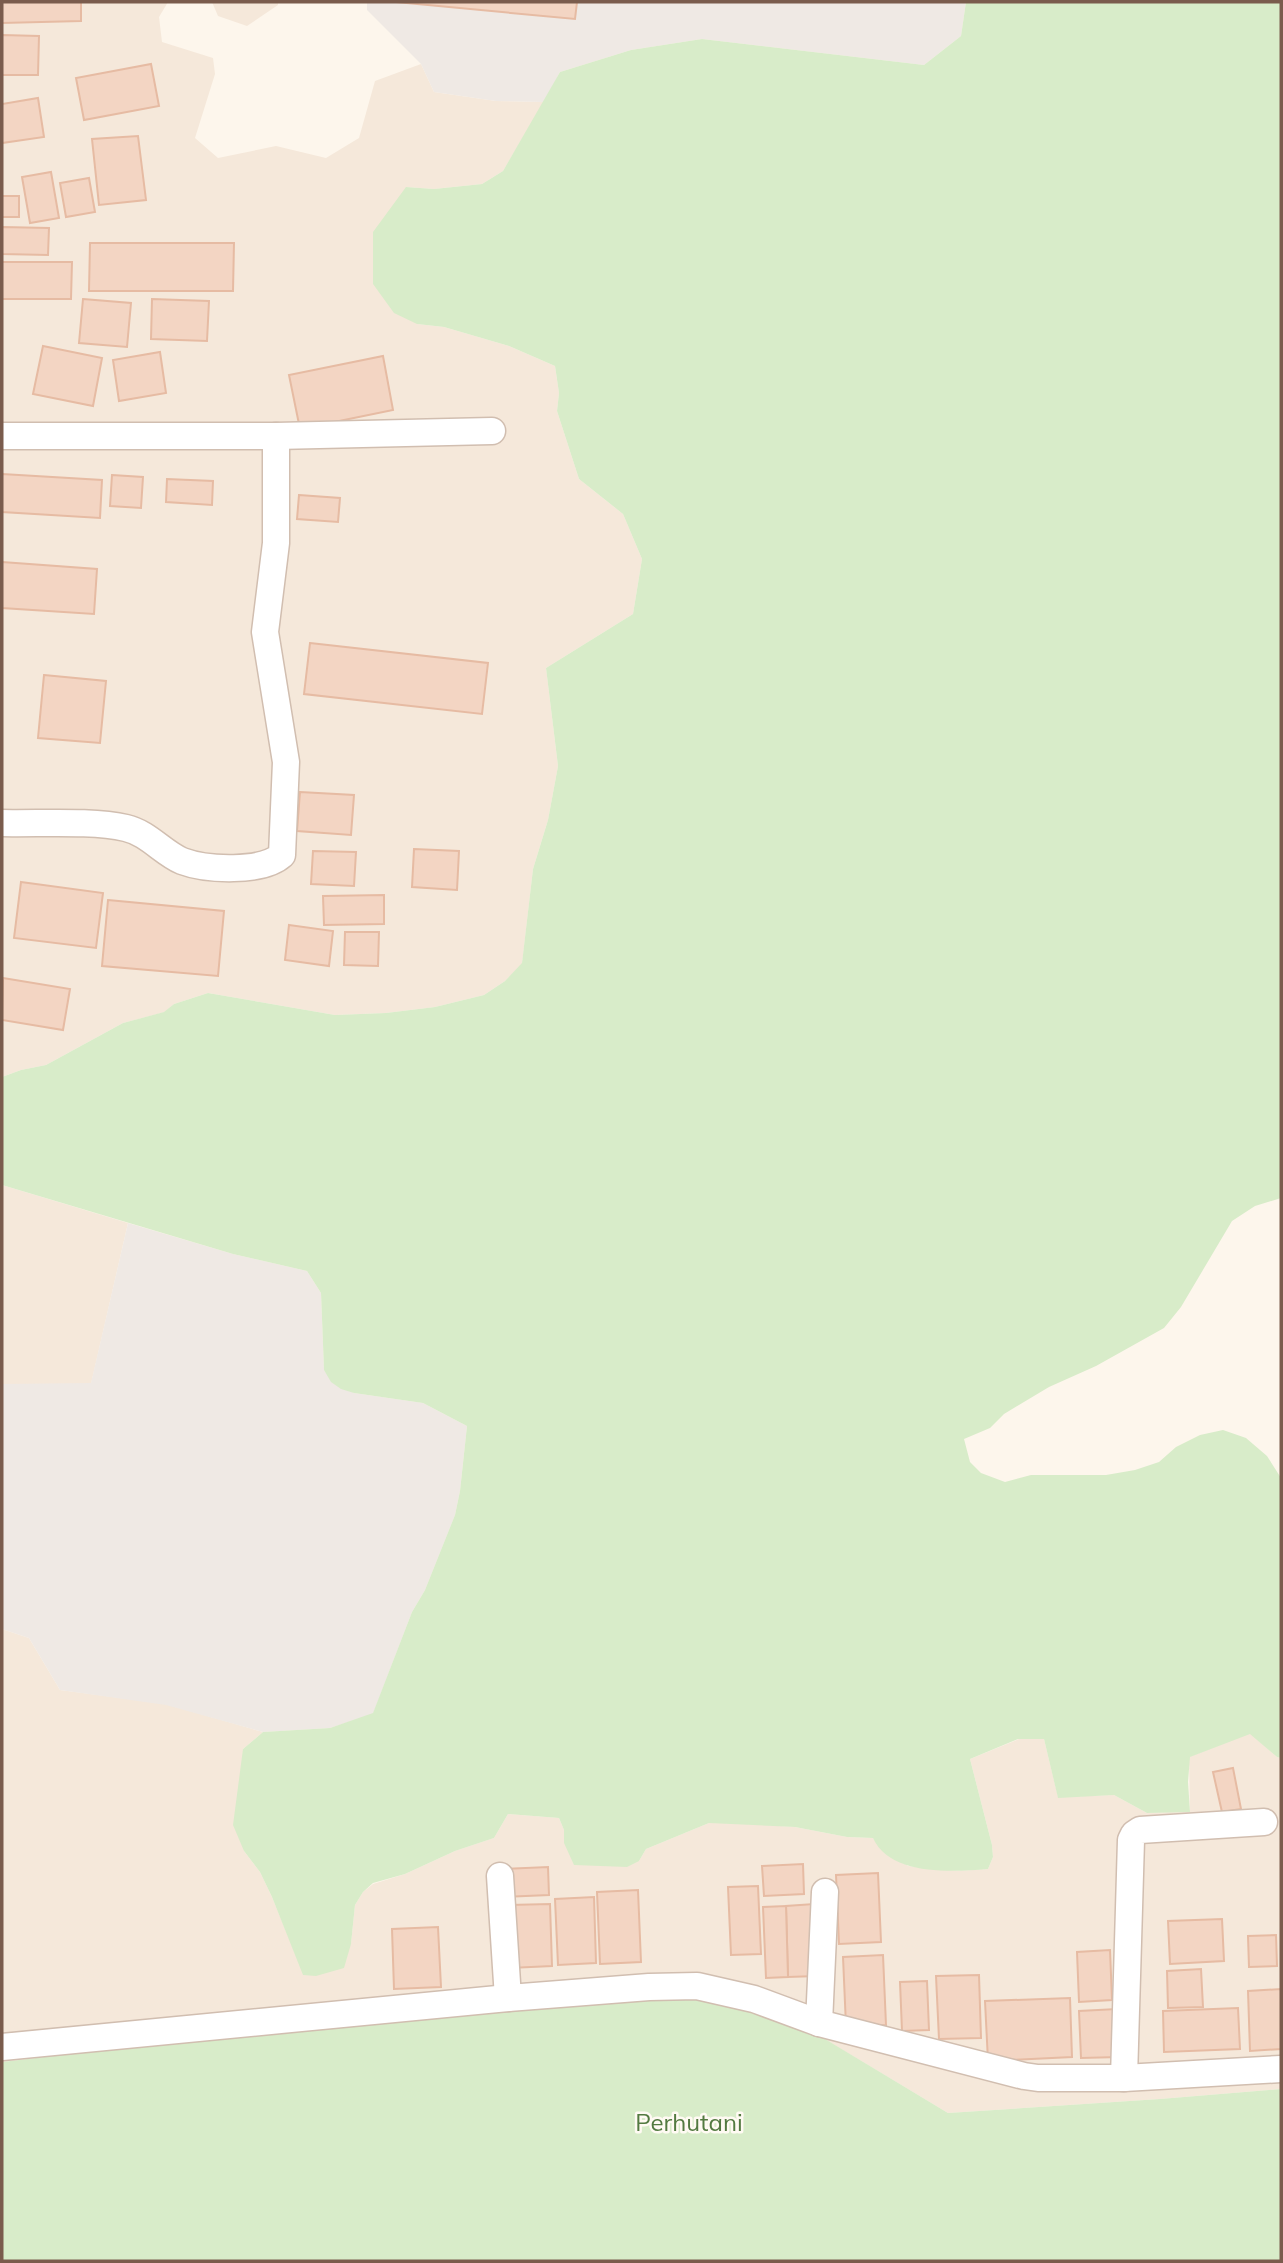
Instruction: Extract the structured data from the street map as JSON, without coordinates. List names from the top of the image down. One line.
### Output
{"parks":["Perhutani"]}
